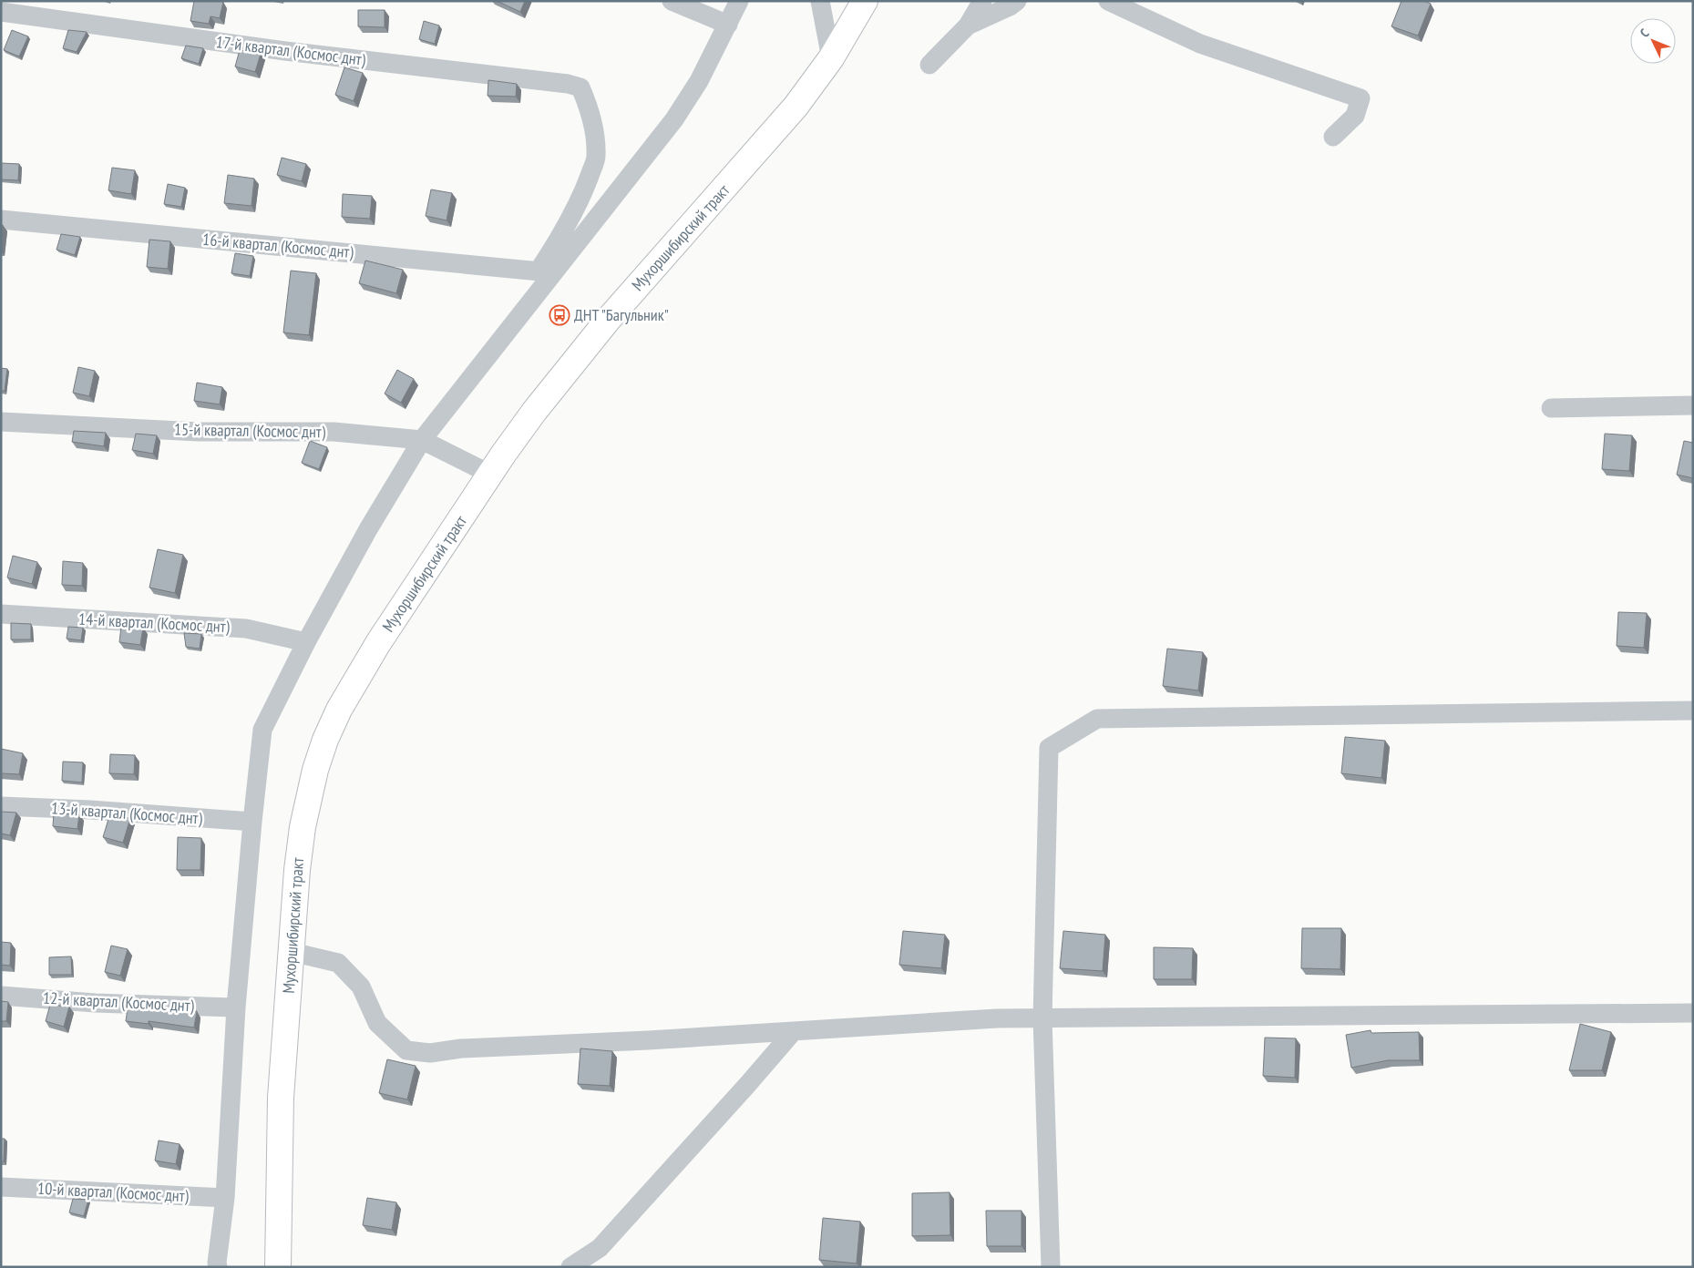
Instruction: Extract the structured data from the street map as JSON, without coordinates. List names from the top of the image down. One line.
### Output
{"streets":{"main road":["Мухоршибирский тракт"],"street":["17-й квартал (Космос днт)","16-й квартал (Космос днт)","15-й квартал (Космос днт)","14-й квартал (Космос днт)","13-й квартал (Космос днт)","12-й квартал (Космос днт)","10-й квартал (Космос днт)"]},"crossings":[["17-й квартал (Космос днт)","16-й квартал (Космос днт)"],["Мухоршибирский тракт","15-й квартал (Космос днт)"]],"places":{"bus stop":["ДНТ \"Багульник\""]},"north":"top left"}
